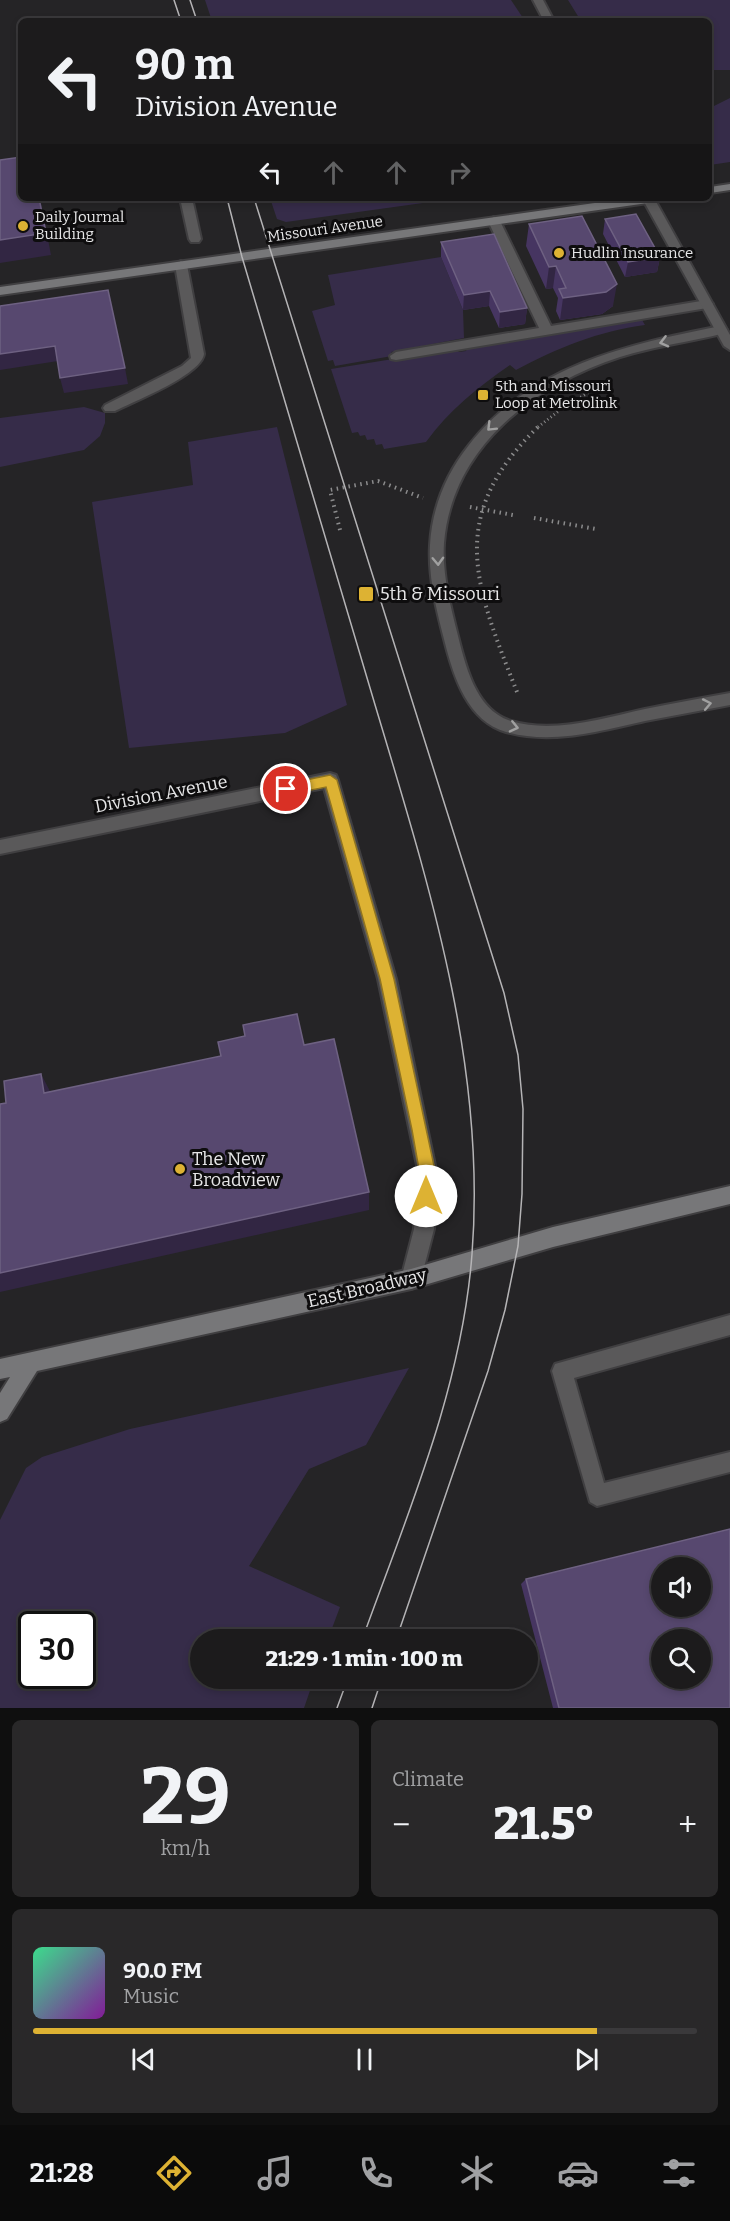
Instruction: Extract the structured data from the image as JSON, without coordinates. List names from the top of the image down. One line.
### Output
{"streets":{"main road":["Missouri Avenue","East Broadway"],"street":["Division Avenue"]},"crossings":[["Division Avenue","East Broadway"]],"places":{"other":["Daily Journal Building","Hudlin Insurance","The New Broadview"],"transit":["5th and Missouri Loop at Metrolink","5th & Missouri"]},"page":{"turn":["90 m","Division Avenue"],"limit":"30","trip":"21:29 · 1 min · 100 m","tile":[["29","km/h"],"Climate"],"heat":["−","21.5°","+"],"song":["90.0 FM","Music"],"tabs":"21:28"}}
